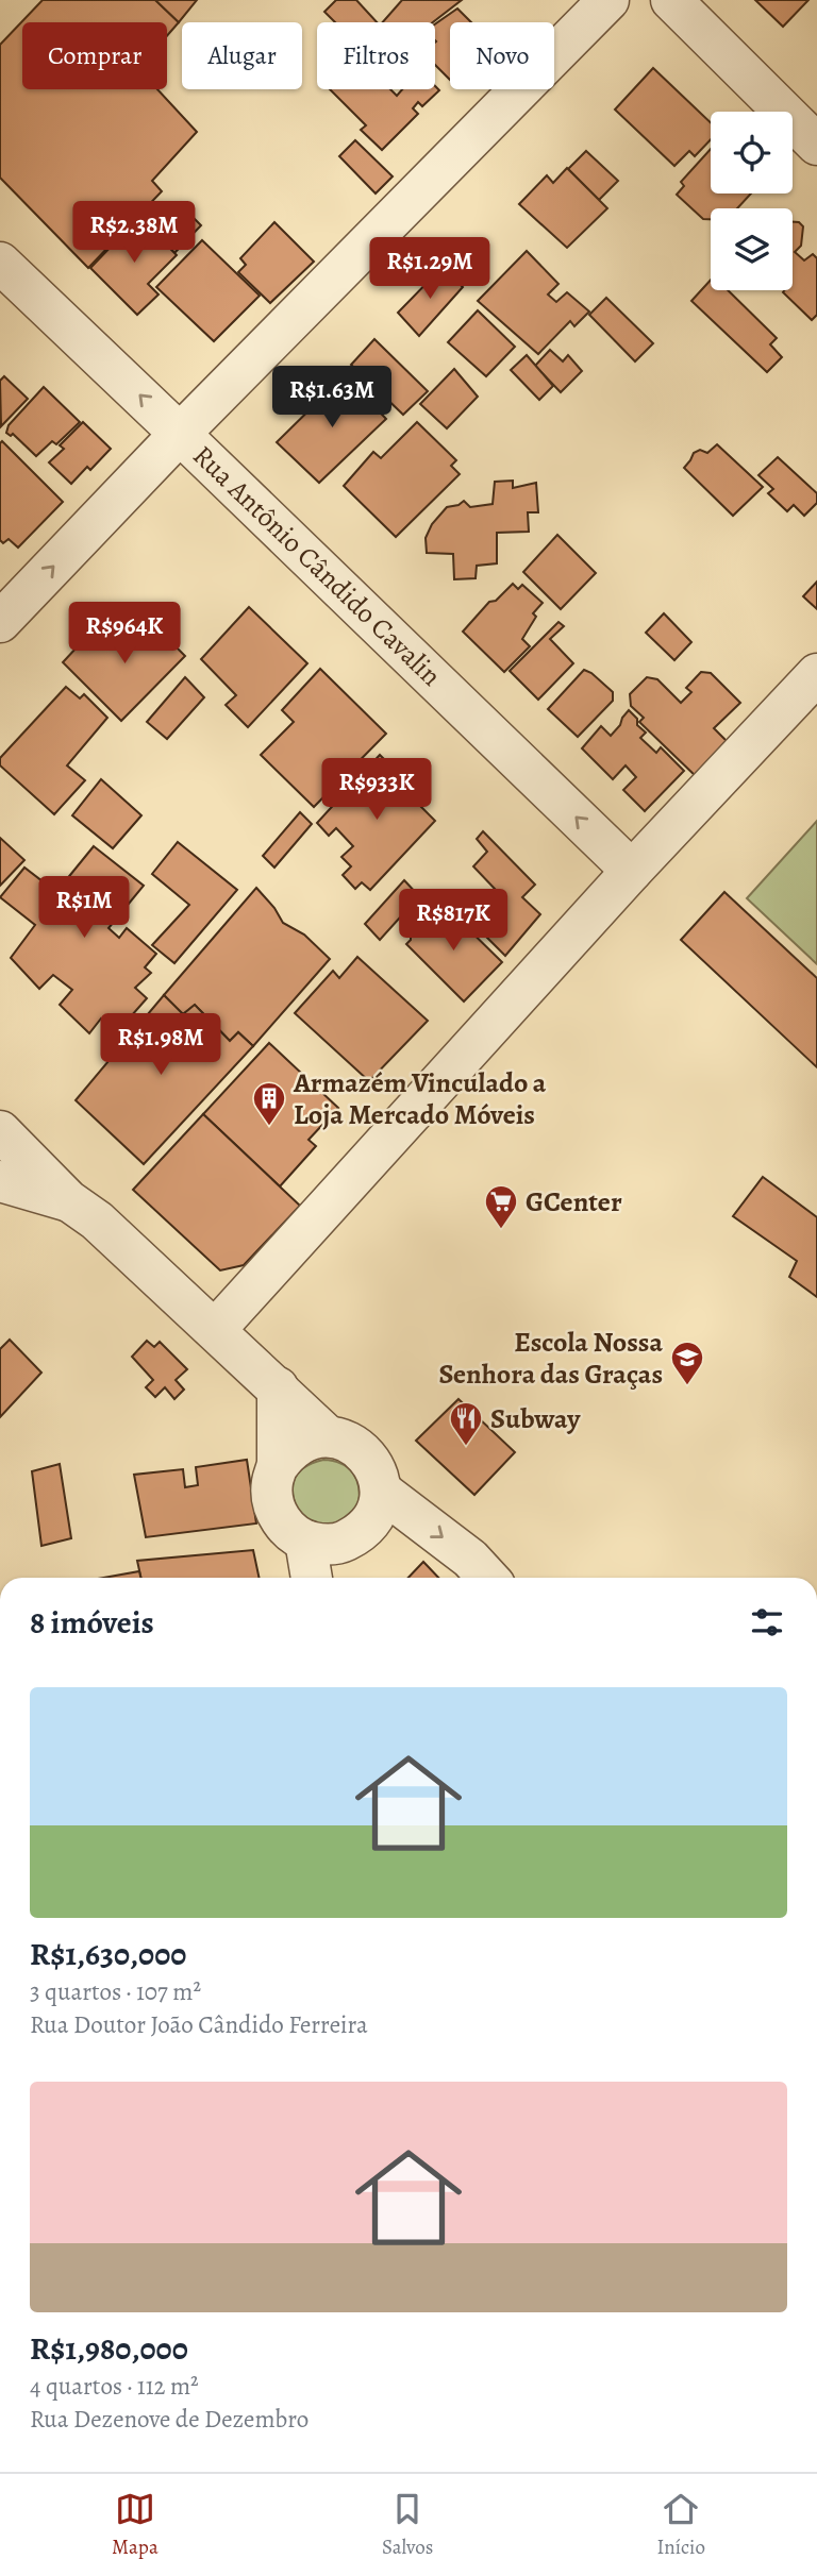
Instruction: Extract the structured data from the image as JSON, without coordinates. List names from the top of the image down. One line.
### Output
{"streets":{"street":["Rua Antônio Cândido Cavalin"]},"one_way":["Rua Antônio Cândido Cavalin"],"places":{"building":["Armazém Vinculado a Loja Mercado Móveis"],"supermarket":["GCenter"],"school or university":["Escola Nossa Senhora das Graças"],"restaurant":["Subway"]},"page":{"chip":["Comprar","Alugar","Filtros","Novo"],"price":["R$2.38M","R$1.29M","R$1.63M","R$964K","R$933K","R$1M","R$817K","R$1.98M"],"heading":"8 imóveis","list":[{"name":"R$1,630,000","note":"3 quartos · 107 m² · Rua Doutor João Cândido Ferreira"},{"name":"R$1,980,000","note":"4 quartos · 112 m² · Rua Dezenove de Dezembro"}],"tabs":["Mapa","Salvos","Início"]}}
